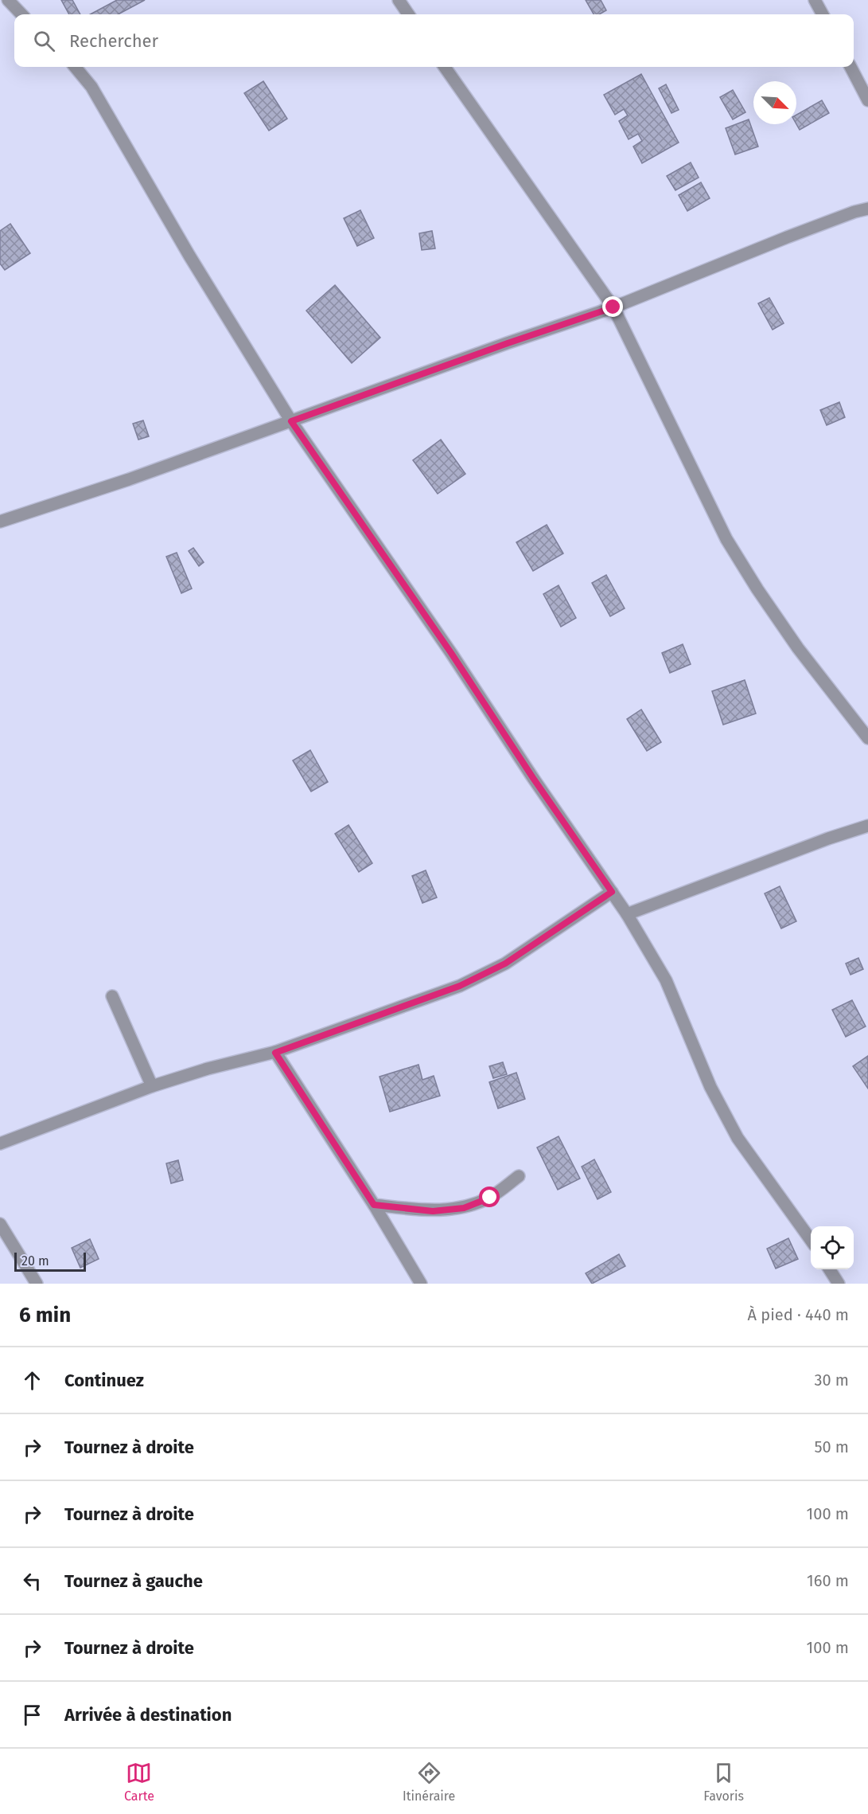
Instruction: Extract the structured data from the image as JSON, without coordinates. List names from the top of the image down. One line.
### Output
{"scale_bar":"20 m","north":"bottom right","page":{"search":"Rechercher","scale":"20 m","heading":["6 min","À pied · 440 m"],"list":[["Continuez","30 m"],["Tournez à droite","50 m"],["Tournez à droite","100 m"],["Tournez à gauche","160 m"],["Tournez à droite","100 m"],"Arrivée à destination"],"nav":["Carte","Itinéraire","Favoris"]}}
